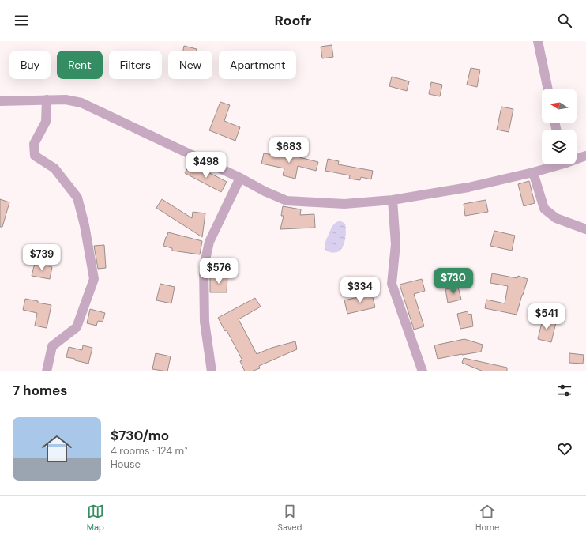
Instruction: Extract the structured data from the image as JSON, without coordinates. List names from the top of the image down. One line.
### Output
{"north":"left","page":{"header":"Roofr","chip":["Buy","Rent","Filters","New","Apartment"],"price":["$683","$498","$739","$576","$730","$334","$541"],"heading":"7 homes","list":[{"name":"$730/mo","note":"4 rooms · 124 m² · House"}],"tabs":["Map","Saved","Home"]}}
